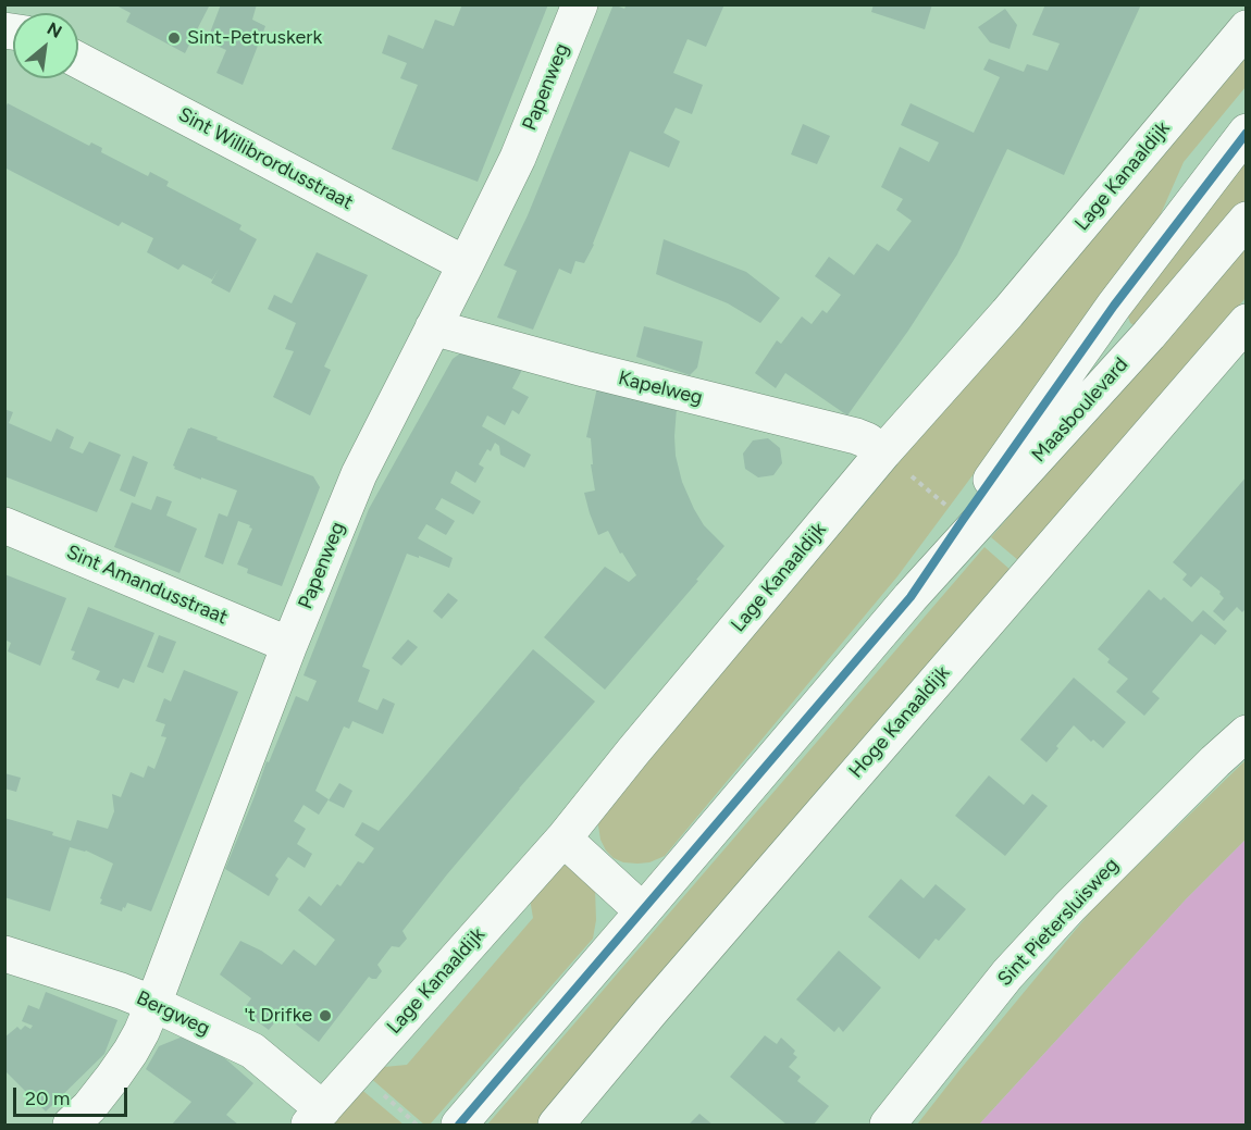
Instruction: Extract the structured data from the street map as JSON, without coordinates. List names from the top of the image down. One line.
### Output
{"streets":{"street":["Papenweg","Sint Willibrordusstraat","Lage Kanaaldijk","Kapelweg","Maasboulevard","Sint Amandusstraat","Hoge Kanaaldijk","Sint Pietersluisweg","Bergweg"]},"crossings":[["Papenweg","Sint Willibrordusstraat"],["Papenweg","Kapelweg"],["Papenweg","Sint Amandusstraat"],["Papenweg","Bergweg"],["Lage Kanaaldijk","Kapelweg"],["Lage Kanaaldijk","Bergweg"]],"places":["Sint-Petruskerk","'t Drifke"],"scale_bar":"20 m","north":"top right"}
